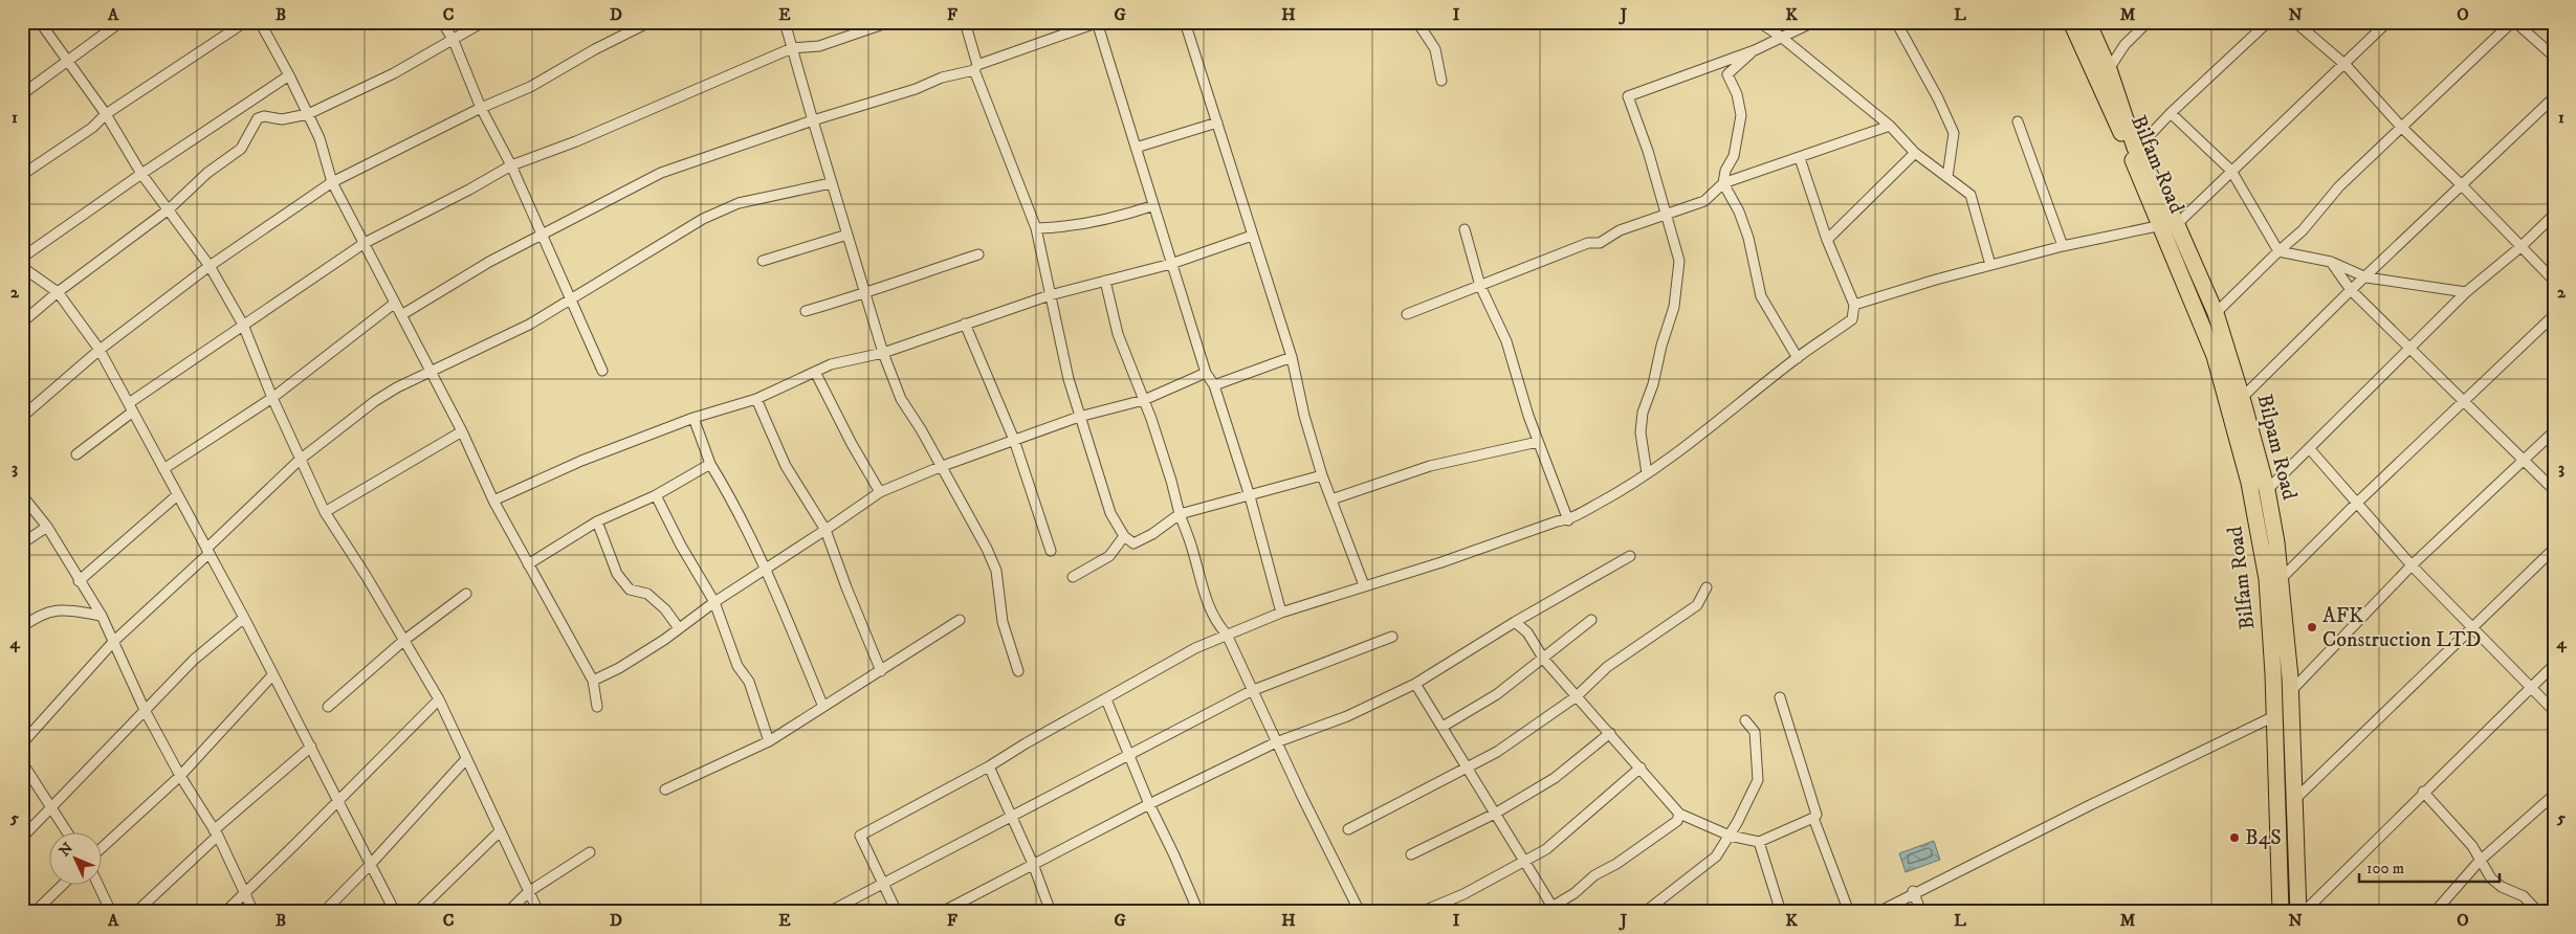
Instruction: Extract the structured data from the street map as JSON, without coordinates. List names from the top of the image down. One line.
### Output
{"streets":{"main road":["Bilfam Road","Bilpam Road"]},"crossings":[["Bilfam Road","Bilpam Road"]],"places":["AFK Construction LTD","B4S"],"scale_bar":"100 m","north":"top left","grid":{"columns":["A","B","C","D","E","F","G","H","I","J","K","L","M","N","O"],"rows":["1","2","3","4","5"]}}
